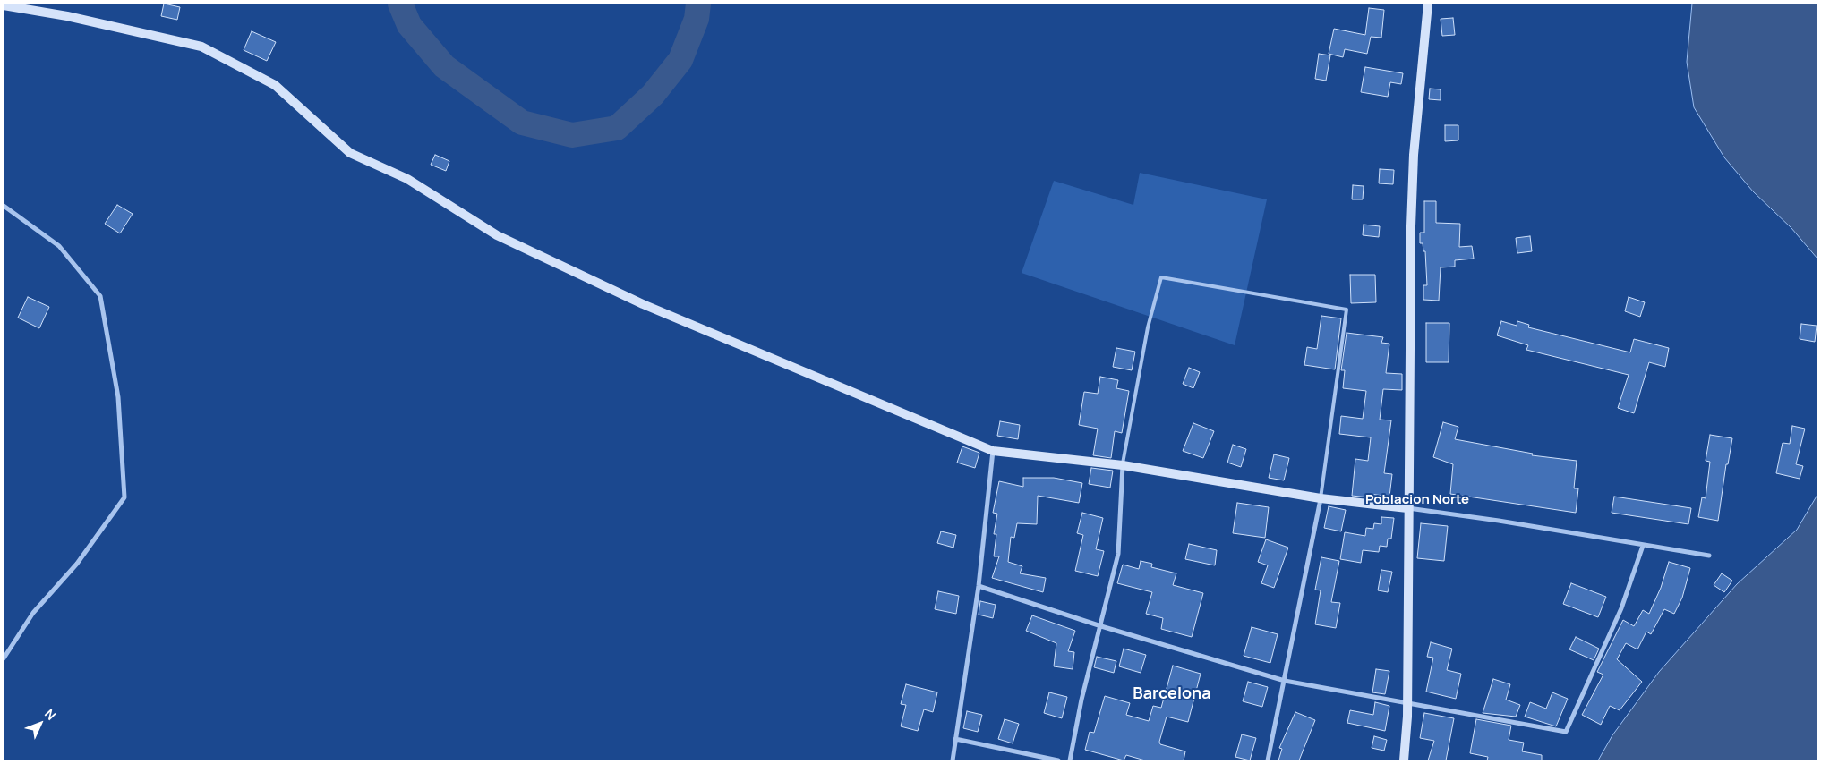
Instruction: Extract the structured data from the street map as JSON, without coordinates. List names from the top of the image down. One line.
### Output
{"districts":["Poblacion Norte","Barcelona"],"north":"top right"}
